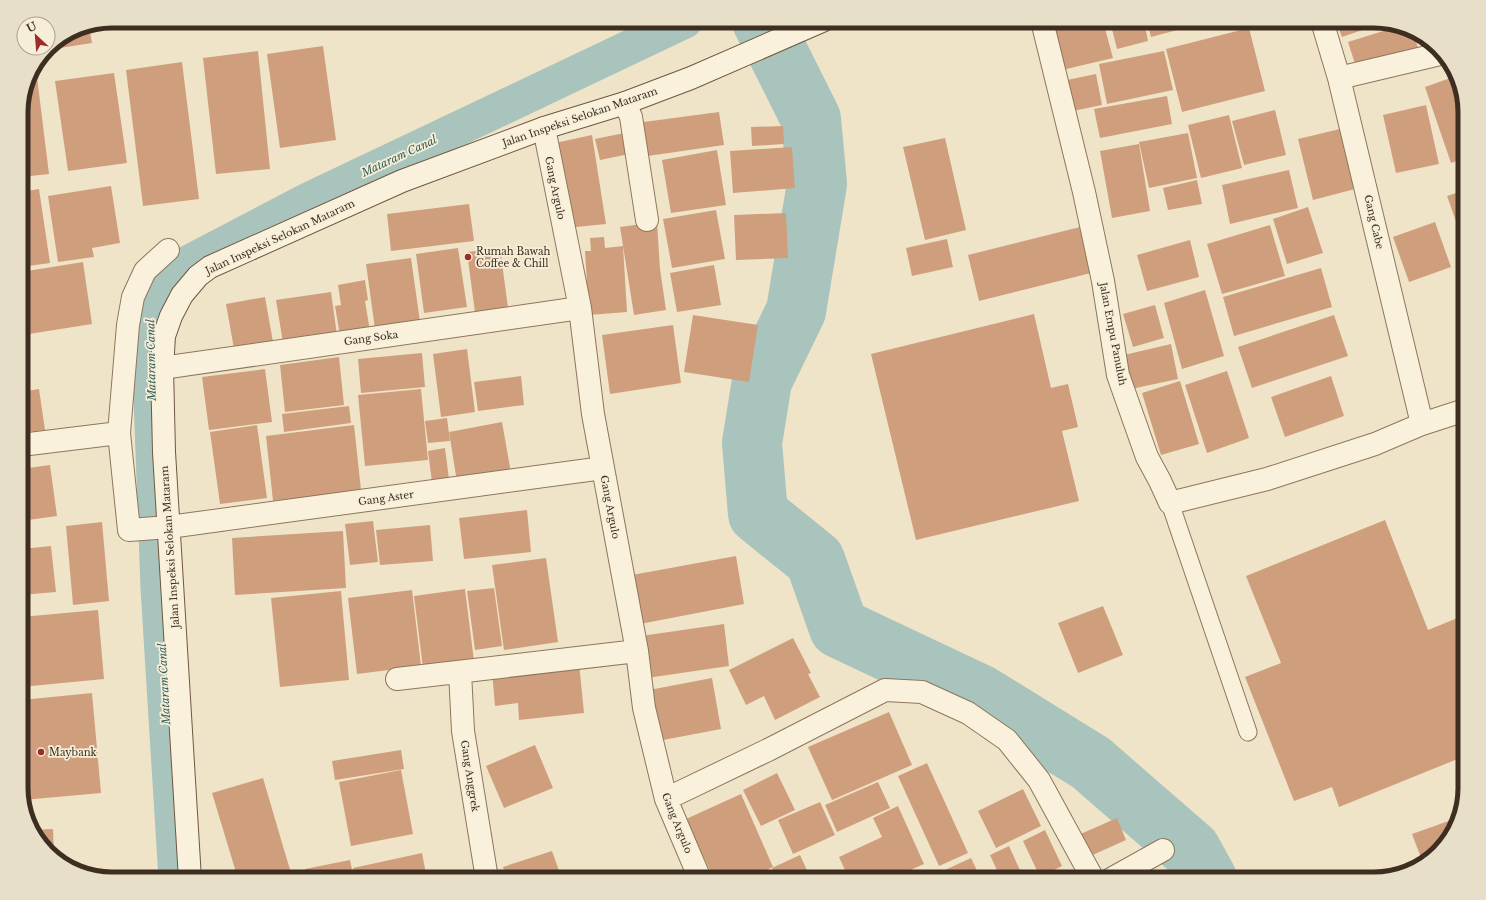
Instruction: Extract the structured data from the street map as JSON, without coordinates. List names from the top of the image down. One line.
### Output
{"streets":{"street":["Jalan Inspeksi Selokan Mataram","Gang Argulo","Gang Cabe","Jalan Empu Panuluh","Gang Soka","Gang Aster","Gang Anggrek"]},"crossings":[["Jalan Inspeksi Selokan Mataram","Gang Argulo"],["Jalan Inspeksi Selokan Mataram","Gang Soka"],["Jalan Inspeksi Selokan Mataram","Gang Aster"],["Gang Argulo","Gang Soka"],["Gang Argulo","Gang Aster"]],"water":["Mataram Canal"],"places":["Rumah Bawah Coffee & Chill","Maybank"],"north":"top left"}
